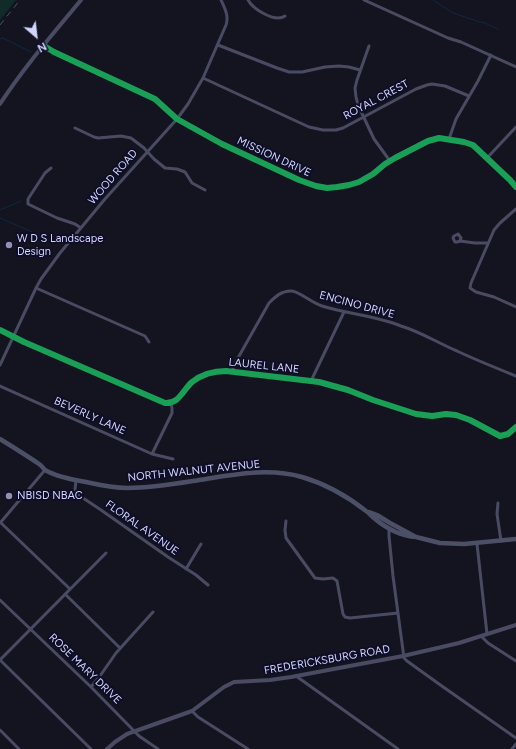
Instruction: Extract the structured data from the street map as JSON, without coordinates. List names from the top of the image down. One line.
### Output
{"streets":{"main road":["NORTH WALNUT AVENUE"],"street":["ROYAL CREST","MISSION DRIVE","WOOD ROAD","ENCINO DRIVE","LAUREL LANE","BEVERLY LANE","FLORAL AVENUE","FREDERICKSBURG ROAD","ROSE MARY DRIVE"]},"crossings":[["ROYAL CREST","WOOD ROAD"],["MISSION DRIVE","WOOD ROAD"],["ENCINO DRIVE","LAUREL LANE"],["NORTH WALNUT AVENUE","FLORAL AVENUE"],["FREDERICKSBURG ROAD","ROSE MARY DRIVE"]],"places":["W D S Landscape Design","NBISD NBAC"],"north":"bottom right"}
